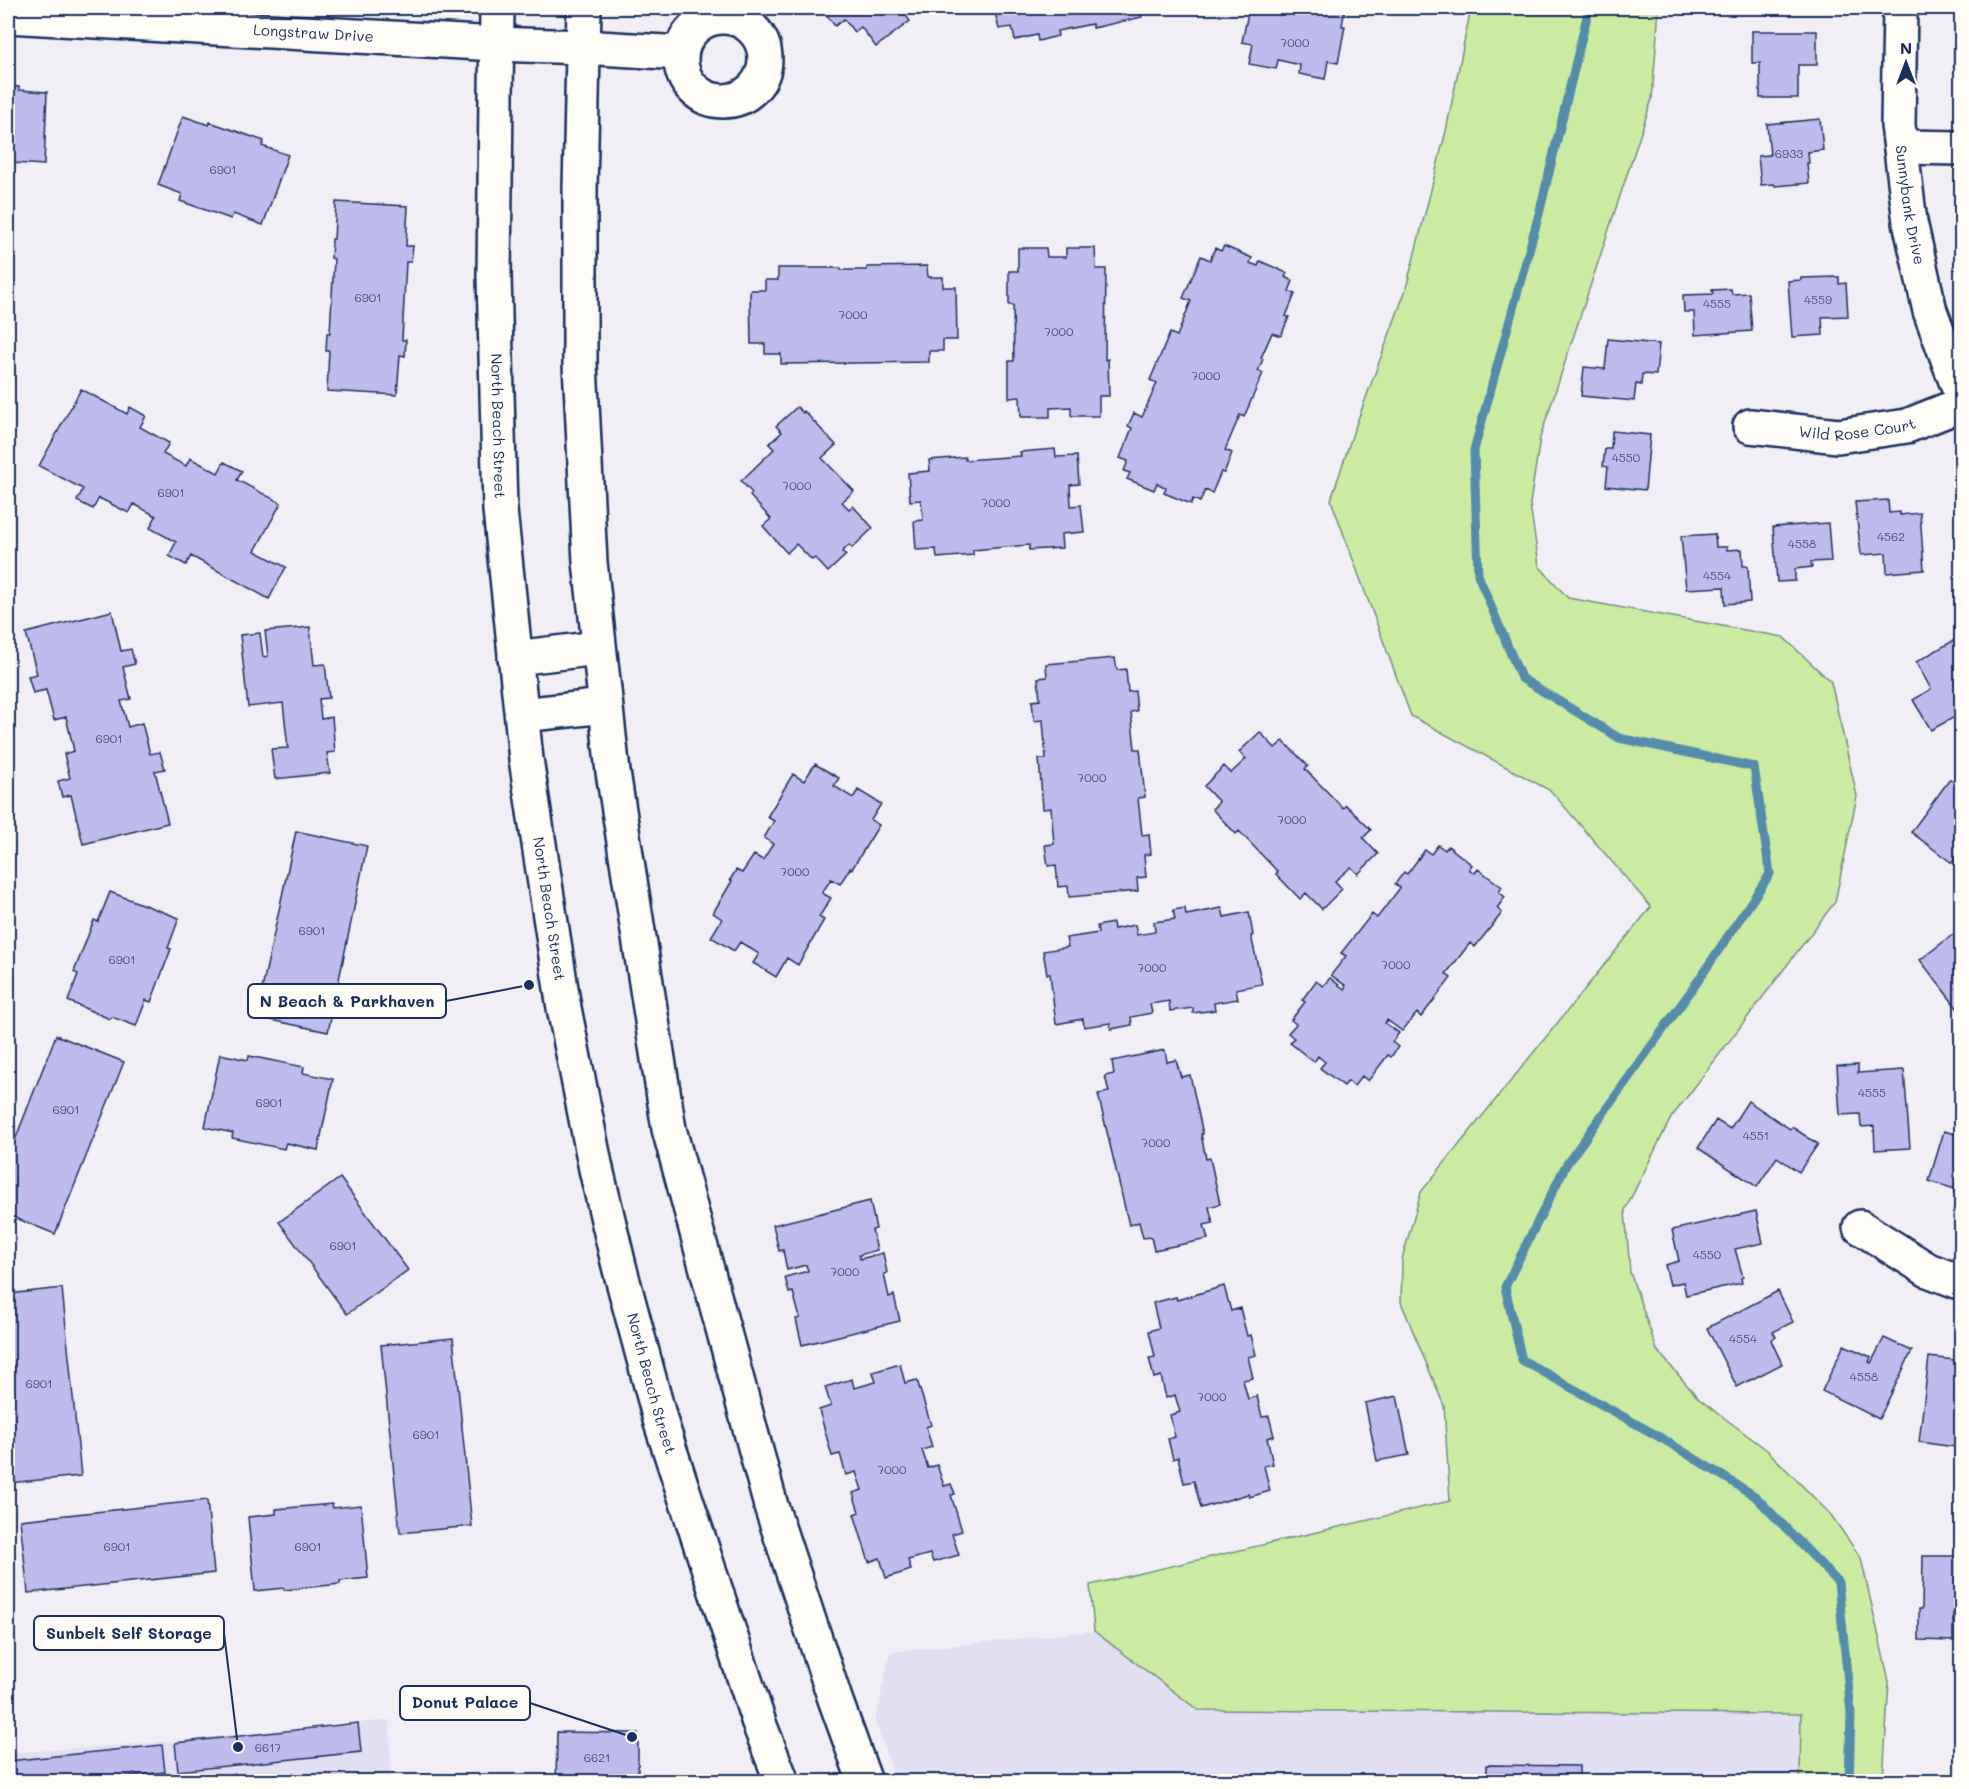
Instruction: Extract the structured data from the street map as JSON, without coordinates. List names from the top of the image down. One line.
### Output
{"streets":{"main road":["Longstraw Drive","Sunnybank Drive","Wild Rose Court","North Beach Street"]},"crossings":[["Longstraw Drive","North Beach Street"]],"places":["N Beach & Parkhaven","Donut Palace","Sunbelt Self Storage"],"house_numbers":["7000","6933","6901","6901","4559","4555","7000","7000","7000","4550","7000","6901","7000","4562","4558","4554","6901","7000","7000","7000","6901","6901","7000","7000","4555","6901","6901","4551","7000","6901","4550","7000","4554","4558","6901","7000","6901","7000","6901","6901","6617","6621"],"north":"top"}
